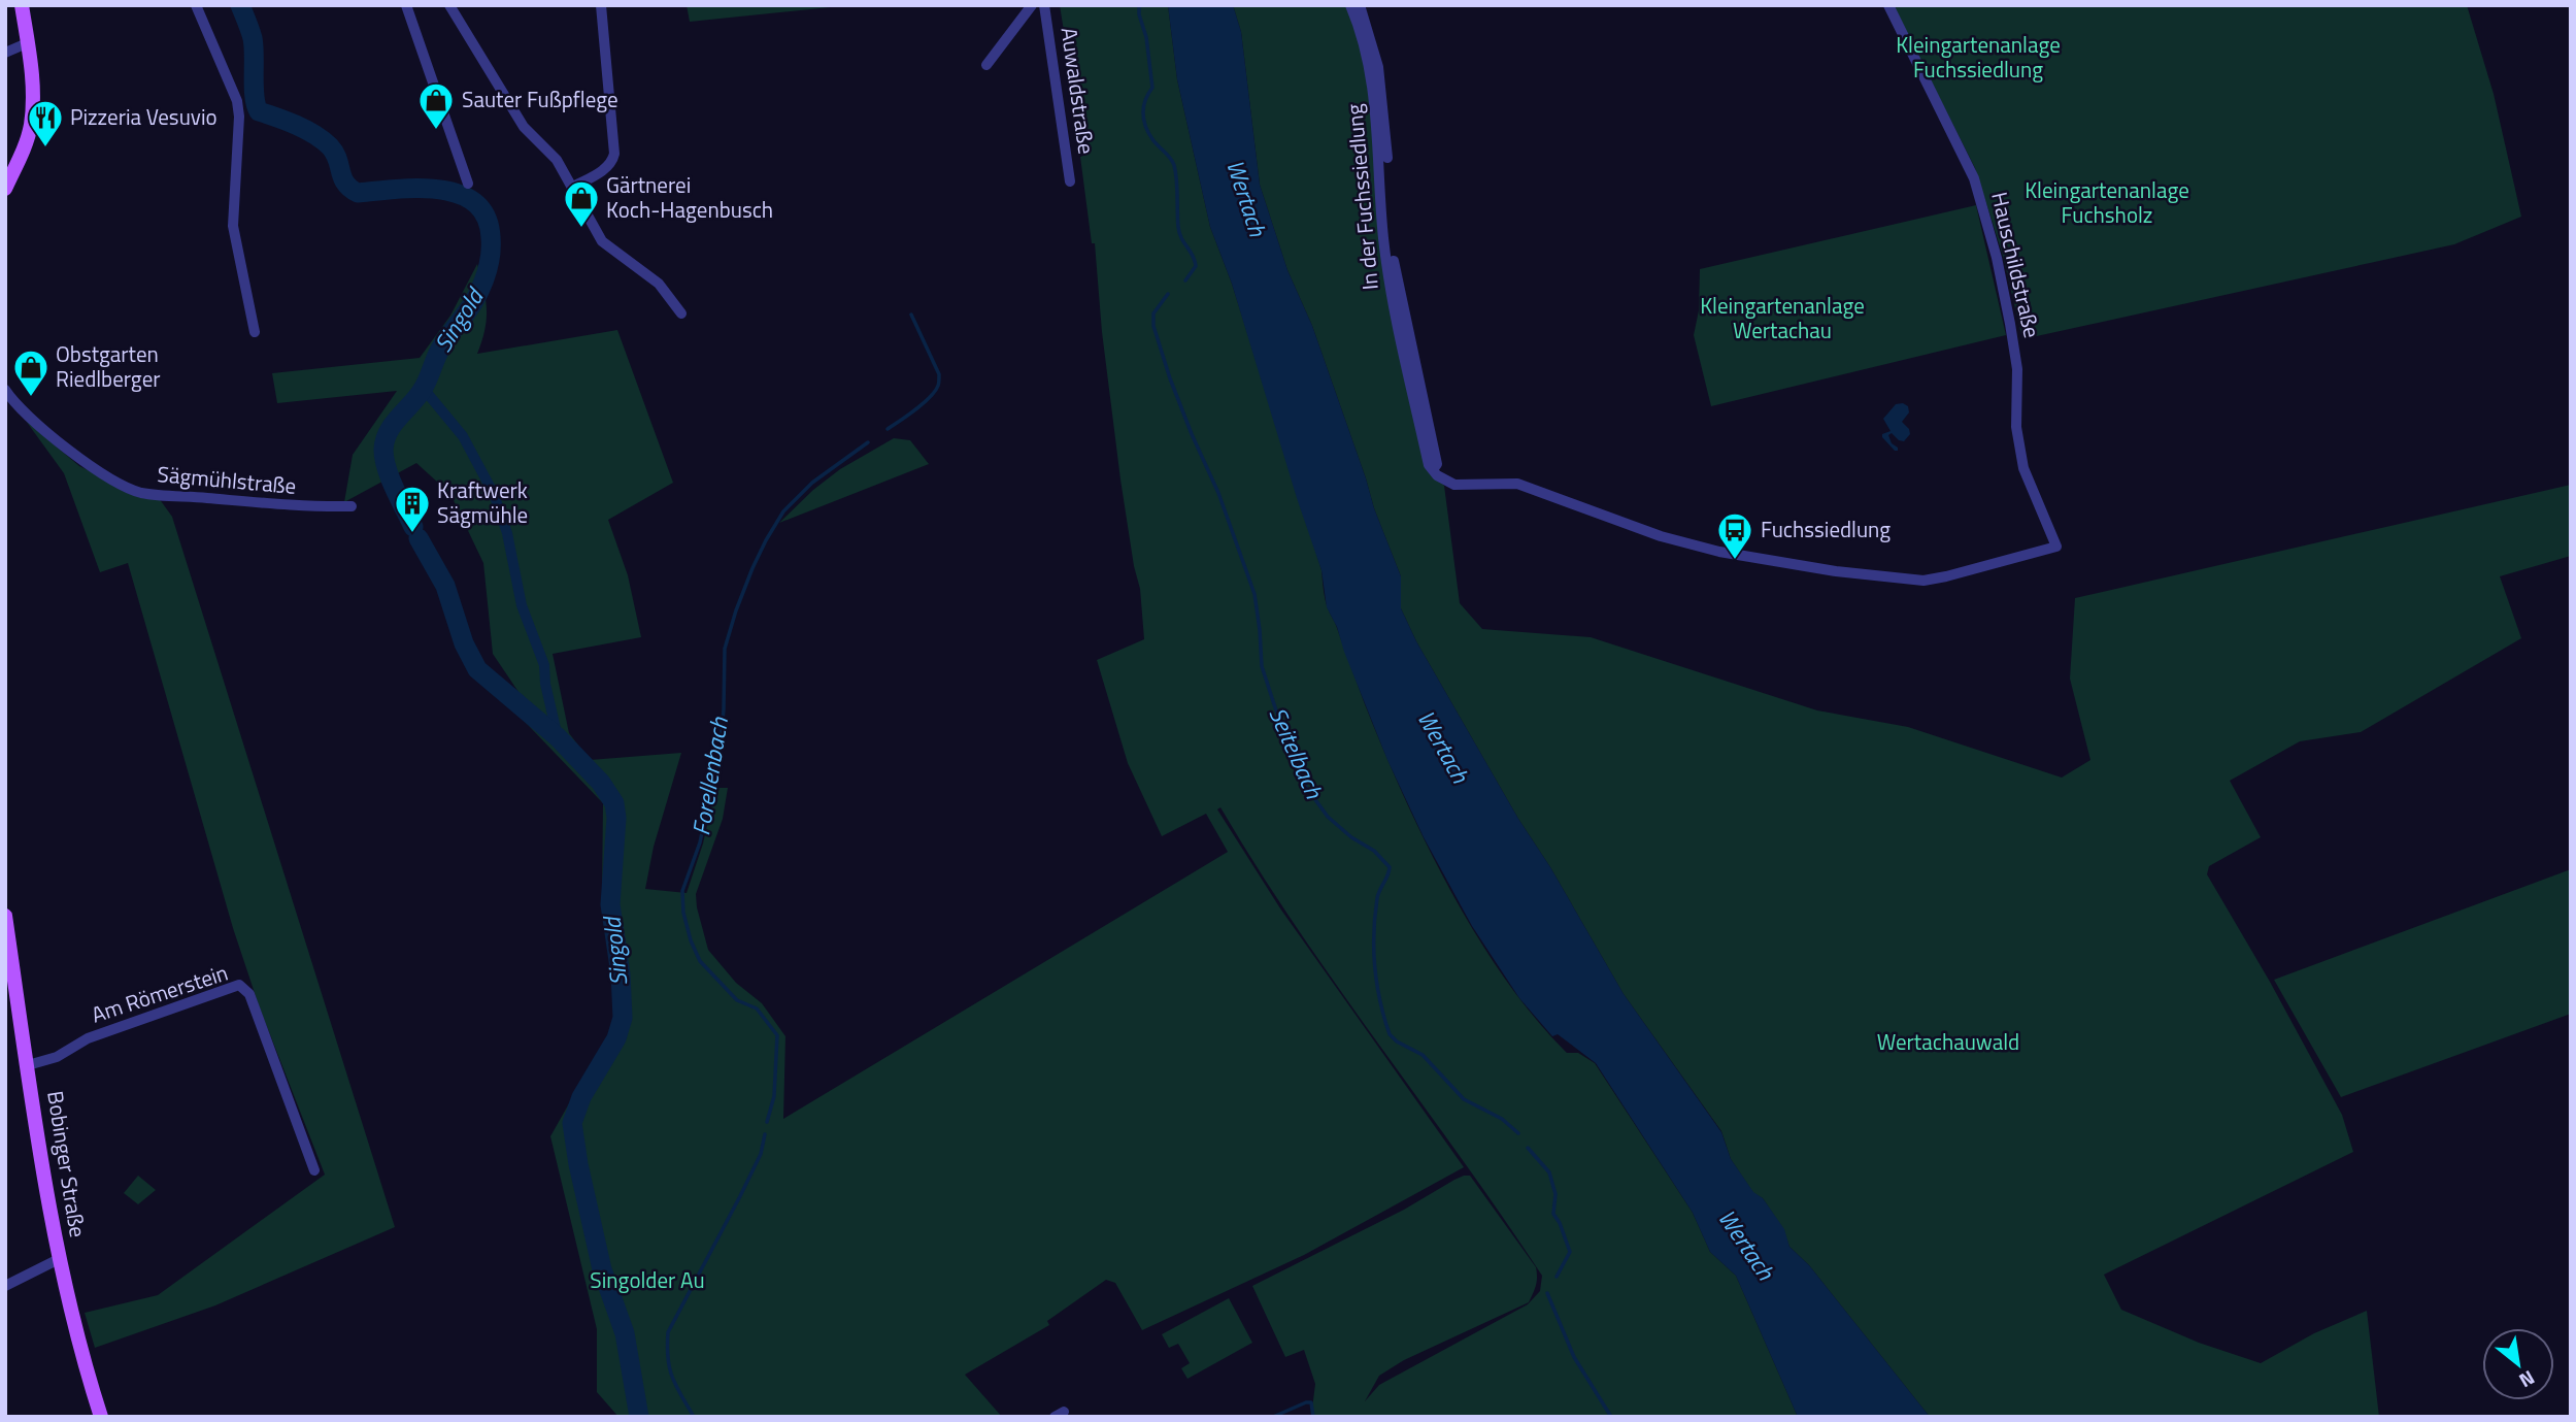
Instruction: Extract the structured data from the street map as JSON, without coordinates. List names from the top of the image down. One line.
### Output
{"streets":{"main road":["Bobinger Straße"],"street":["Auwaldstraße","In der Fuchssiedlung","Hauschildstraße","Sägmühlstraße","Am Römerstein"]},"crossings":[["In der Fuchssiedlung","Hauschildstraße"],["Am Römerstein","Bobinger Straße"]],"water":["Wertach","Singold","Seitelbach","Forellenbach"],"parks":["Kleingartenanlage Fuchssiedlung","Kleingartenanlage Fuchsholz","Kleingartenanlage Wertachau","Wertachauwald","Singolder Au"],"places":{"shop":["Sauter Fußpflege","Gärtnerei Koch-Hagenbusch","Obstgarten Riedlberger"],"restaurant":["Pizzeria Vesuvio"],"building":["Kraftwerk Sägmühle"],"bus stop":["Fuchssiedlung"]},"north":"bottom right"}
